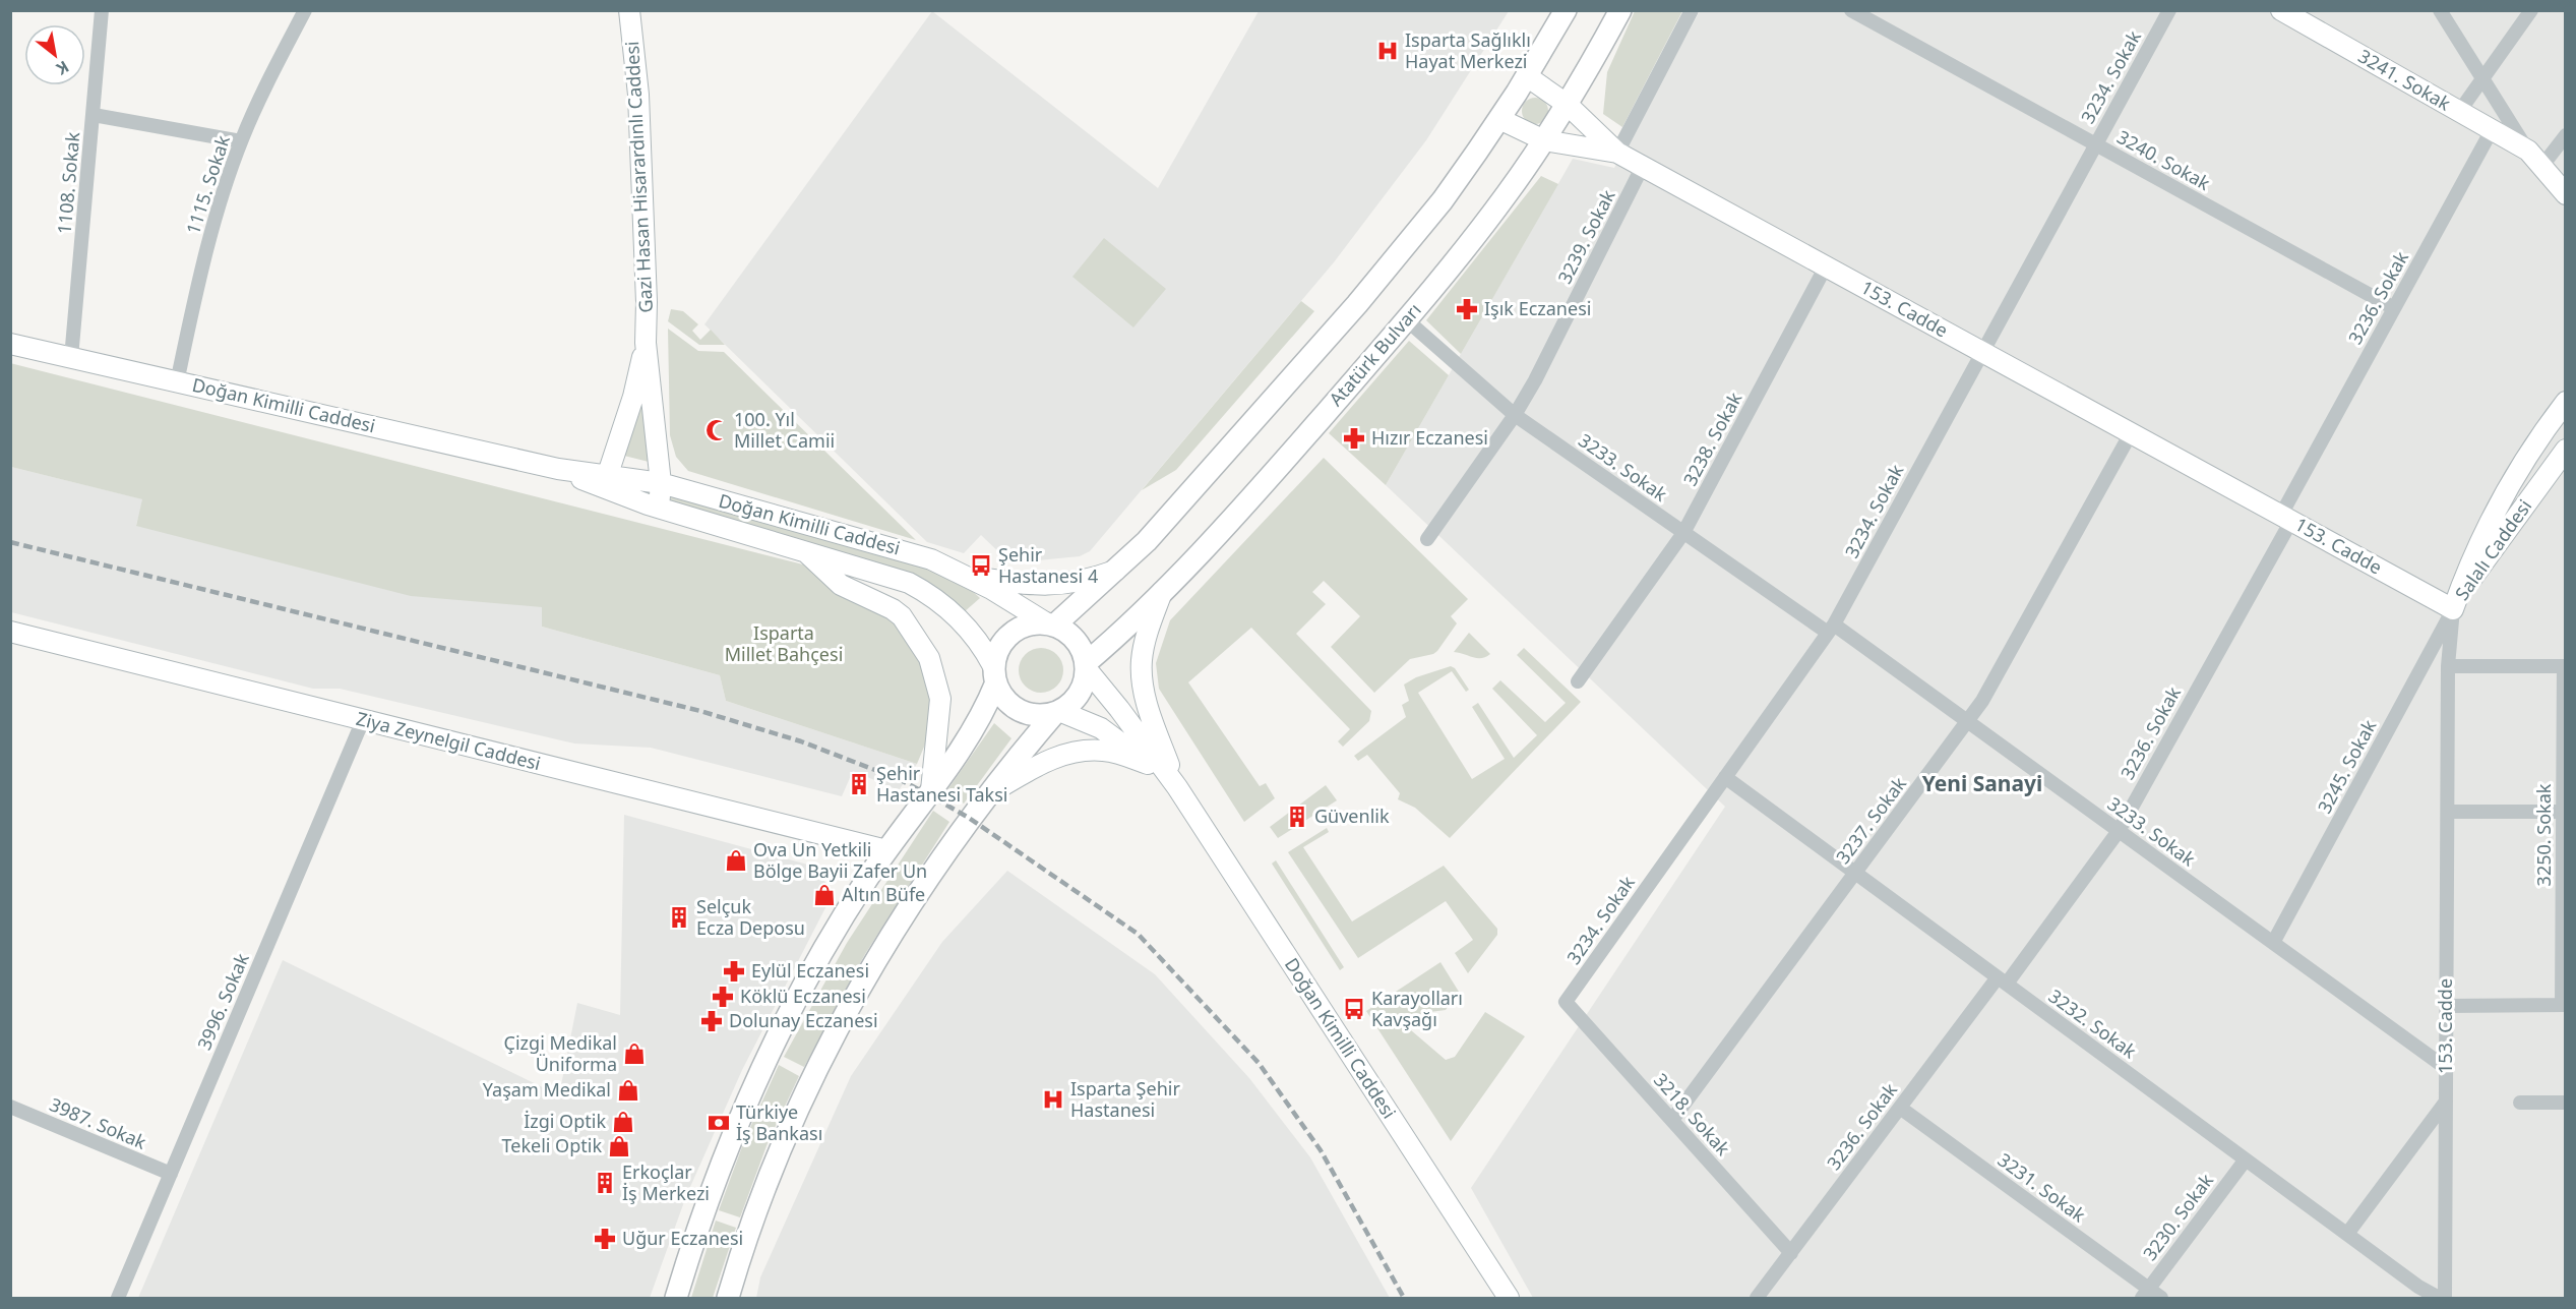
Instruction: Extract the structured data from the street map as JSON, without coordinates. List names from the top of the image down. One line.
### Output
{"streets":{"main road":["Atatürk Bulvarı"],"street":["3234. Sokak","3241. Sokak","3240. Sokak","Gazi Hasan Hisarardınlı Caddesi","1108. Sokak","1115. Sokak","3239. Sokak","3236. Sokak","153. Cadde","Doğan Kimilli Caddesi","3238. Sokak","3233. Sokak","Salalı Caddesi","Ziya Zeynelgil Caddesi","3245. Sokak","3237. Sokak","3250. Sokak","3996. Sokak","3232. Sokak","3218. Sokak","3987. Sokak","3231. Sokak","3230. Sokak"]},"crossings":[["3234. Sokak","3240. Sokak"],["3234. Sokak","153. Cadde"],["3234. Sokak","3233. Sokak"],["3234. Sokak","3232. Sokak"],["3234. Sokak","3218. Sokak"],["3241. Sokak","3236. Sokak"],["3240. Sokak","3236. Sokak"],["Gazi Hasan Hisarardınlı Caddesi","Doğan Kimilli Caddesi"],["1108. Sokak","Doğan Kimilli Caddesi"],["1115. Sokak","Doğan Kimilli Caddesi"],["3239. Sokak","153. Cadde"],["3239. Sokak","3233. Sokak"],["3236. Sokak","153. Cadde"],["3236. Sokak","3233. Sokak"],["3236. Sokak","3232. Sokak"],["3236. Sokak","3218. Sokak"],["3236. Sokak","3231. Sokak"],["153. Cadde","3238. Sokak"],["153. Cadde","3233. Sokak"],["153. Cadde","Salalı Caddesi"],["153. Cadde","3245. Sokak"],["153. Cadde","3237. Sokak"],["Atatürk Bulvarı","Doğan Kimilli Caddesi"],["Atatürk Bulvarı","3233. Sokak"],["3238. Sokak","3233. Sokak"],["3233. Sokak","3245. Sokak"],["3233. Sokak","3237. Sokak"],["Salalı Caddesi","3245. Sokak"],["Ziya Zeynelgil Caddesi","3996. Sokak"],["3237. Sokak","3232. Sokak"],["3237. Sokak","3218. Sokak"],["3996. Sokak","3987. Sokak"],["3232. Sokak","3230. Sokak"],["3231. Sokak","3230. Sokak"]],"districts":["Yeni Sanayi"],"parks":["Isparta Millet Bahçesi"],"places":{"hospital":["Isparta Sağlıklı Hayat Merkezi","Isparta Şehir Hastanesi"],"pharmacy":["Işık Eczanesi","Hızır Eczanesi","Eylül Eczanesi","Köklü Eczanesi","Dolunay Eczanesi","Uğur Eczanesi"],"mosque":["100. Yıl Millet Camii"],"bus stop":["Şehir Hastanesi 4","Karayolları Kavşağı"],"building":["Şehir Hastanesi Taksi","Güvenlik","Selçuk Ecza Deposu","Erkoçlar İş Merkezi"],"shop":["Ova Un Yetkili Bölge Bayii Zafer Un","Altın Büfe","Çizgi Medikal Üniforma","Yaşam Medikal","İzgi Optik","Tekeli Optik"],"bank":["Türkiye İş Bankası"]},"north":"bottom right"}
